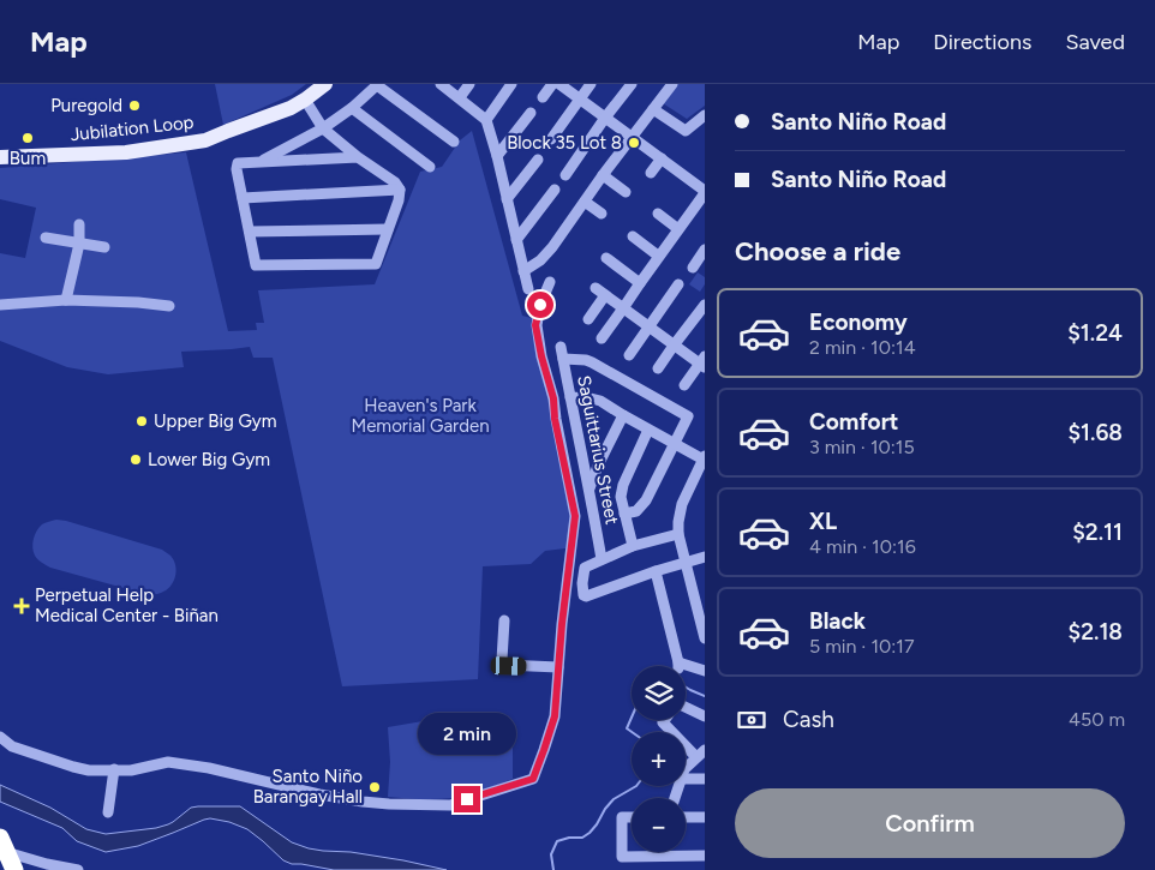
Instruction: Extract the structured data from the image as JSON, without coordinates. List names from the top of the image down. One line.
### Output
{"streets":{"main road":["Jubilation Loop"],"street":["Saguittarius Street"]},"parks":["Heaven's Park Memorial Garden"],"places":{"other":["Puregold","Bum","Block 35 Lot 8","Upper Big Gym","Lower Big Gym","Santo Niño Barangay Hall"],"health":["Perpetual Help Medical Center - Biñan"]},"page":{"header":"Map","nav":["Map","Directions","Saved"],"banner":["Santo Niño Road","Santo Niño Road"],"heading":"Choose a ride","list":[{"name":"Economy","note":"2 min · 10:14","value":"$1.24"},{"name":"Comfort","note":"3 min · 10:15","value":"$1.68"},{"name":"XL","note":"4 min · 10:16","value":"$2.11"},{"name":"Black","note":"5 min · 10:17","value":"$2.18"}],"map_buttons":["+","−"],"pay":["Cash","450 m"],"bubble":"2 min","buttons":"Confirm"}}
